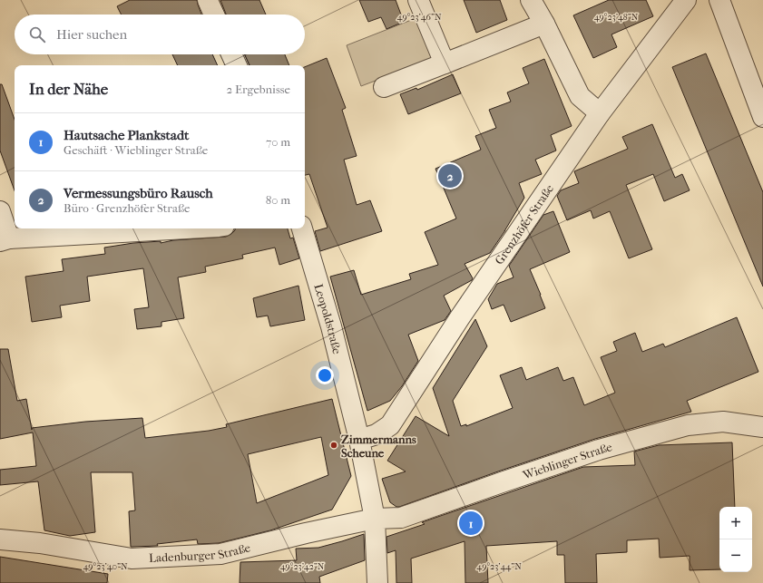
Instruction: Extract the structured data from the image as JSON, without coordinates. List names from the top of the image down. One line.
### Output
{"streets":{"street":["Grenzhöfer Straße","Leopoldstraße","Wieblinger Straße","Ladenburger Straße"]},"crossings":[["Grenzhöfer Straße","Leopoldstraße"],["Leopoldstraße","Wieblinger Straße"],["Leopoldstraße","Ladenburger Straße"],["Wieblinger Straße","Ladenburger Straße"]],"places":["Zimmermanns Scheune"],"page":{"search":"Hier suchen","heading":["In der Nähe","2 Ergebnisse"],"list":[{"mark":"1","name":"Hautsache Plankstadt","note":"Geschäft · Wieblinger Straße","value":"70 m"},{"mark":"2","name":"Vermessungsbüro Rausch","note":"Büro · Grenzhöfer Straße","value":"80 m"}],"pins":["2","1"],"map_buttons":["+","−"]},"coordinates":["49°23'46\"N","49°23'48\"N","49°23'40\"N","49°23'42\"N","49°23'44\"N"]}
